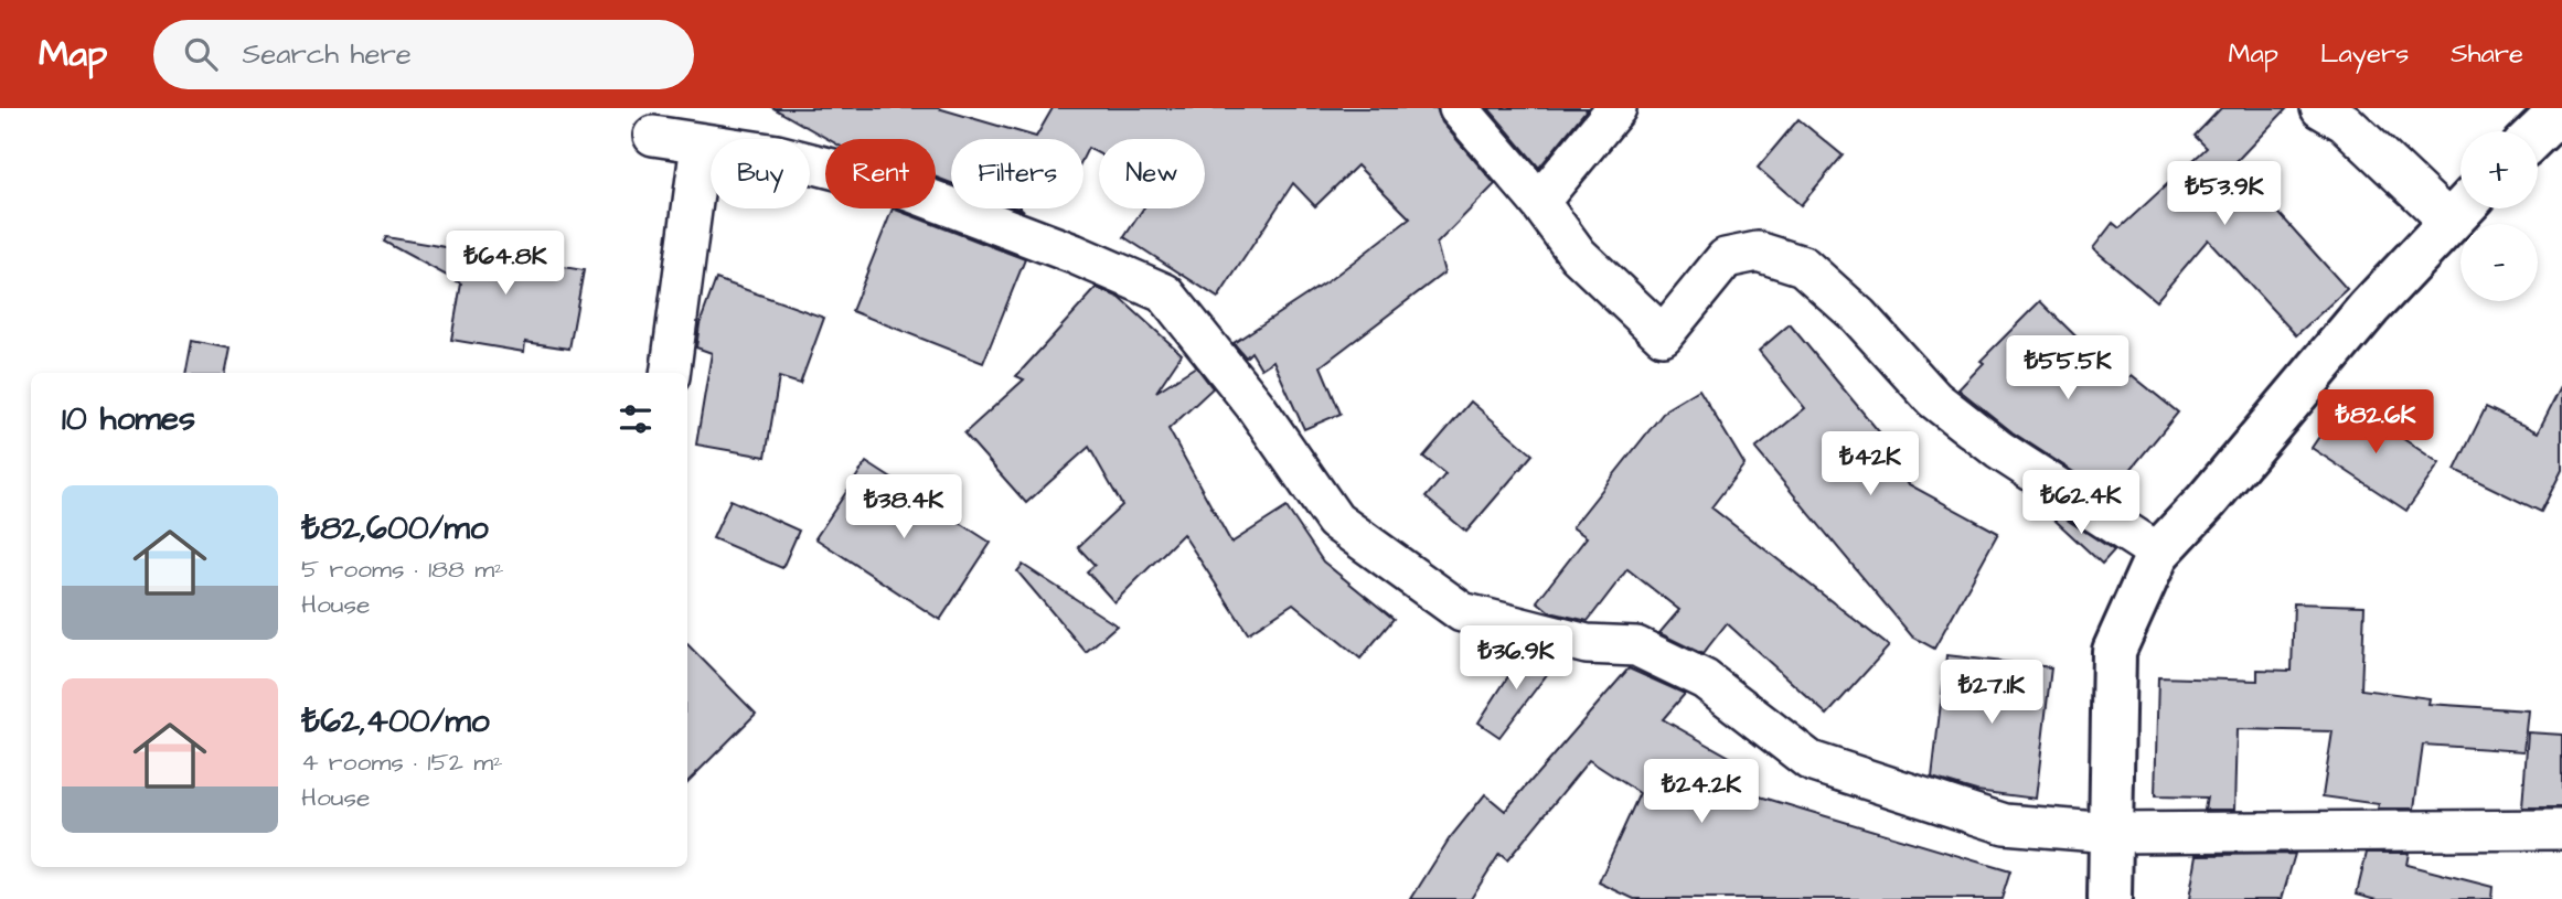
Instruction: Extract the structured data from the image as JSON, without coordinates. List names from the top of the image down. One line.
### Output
{"page":{"header":"Map","search":"Search here","nav":["Map","Layers","Share"],"map_buttons":["+","−"],"chip":["Buy","Rent","Filters","New"],"price":["₺53.9K","₺64.8K","₺55.5K","₺82.6K","₺42K","₺62.4K","₺38.4K","₺36.9K","₺27.1K","₺24.2K"],"heading":"10 homes","list":[{"name":"₺82,600/mo","note":"5 rooms · 188 m² · House"},{"name":"₺62,400/mo","note":"4 rooms · 152 m² · House"}]}}
